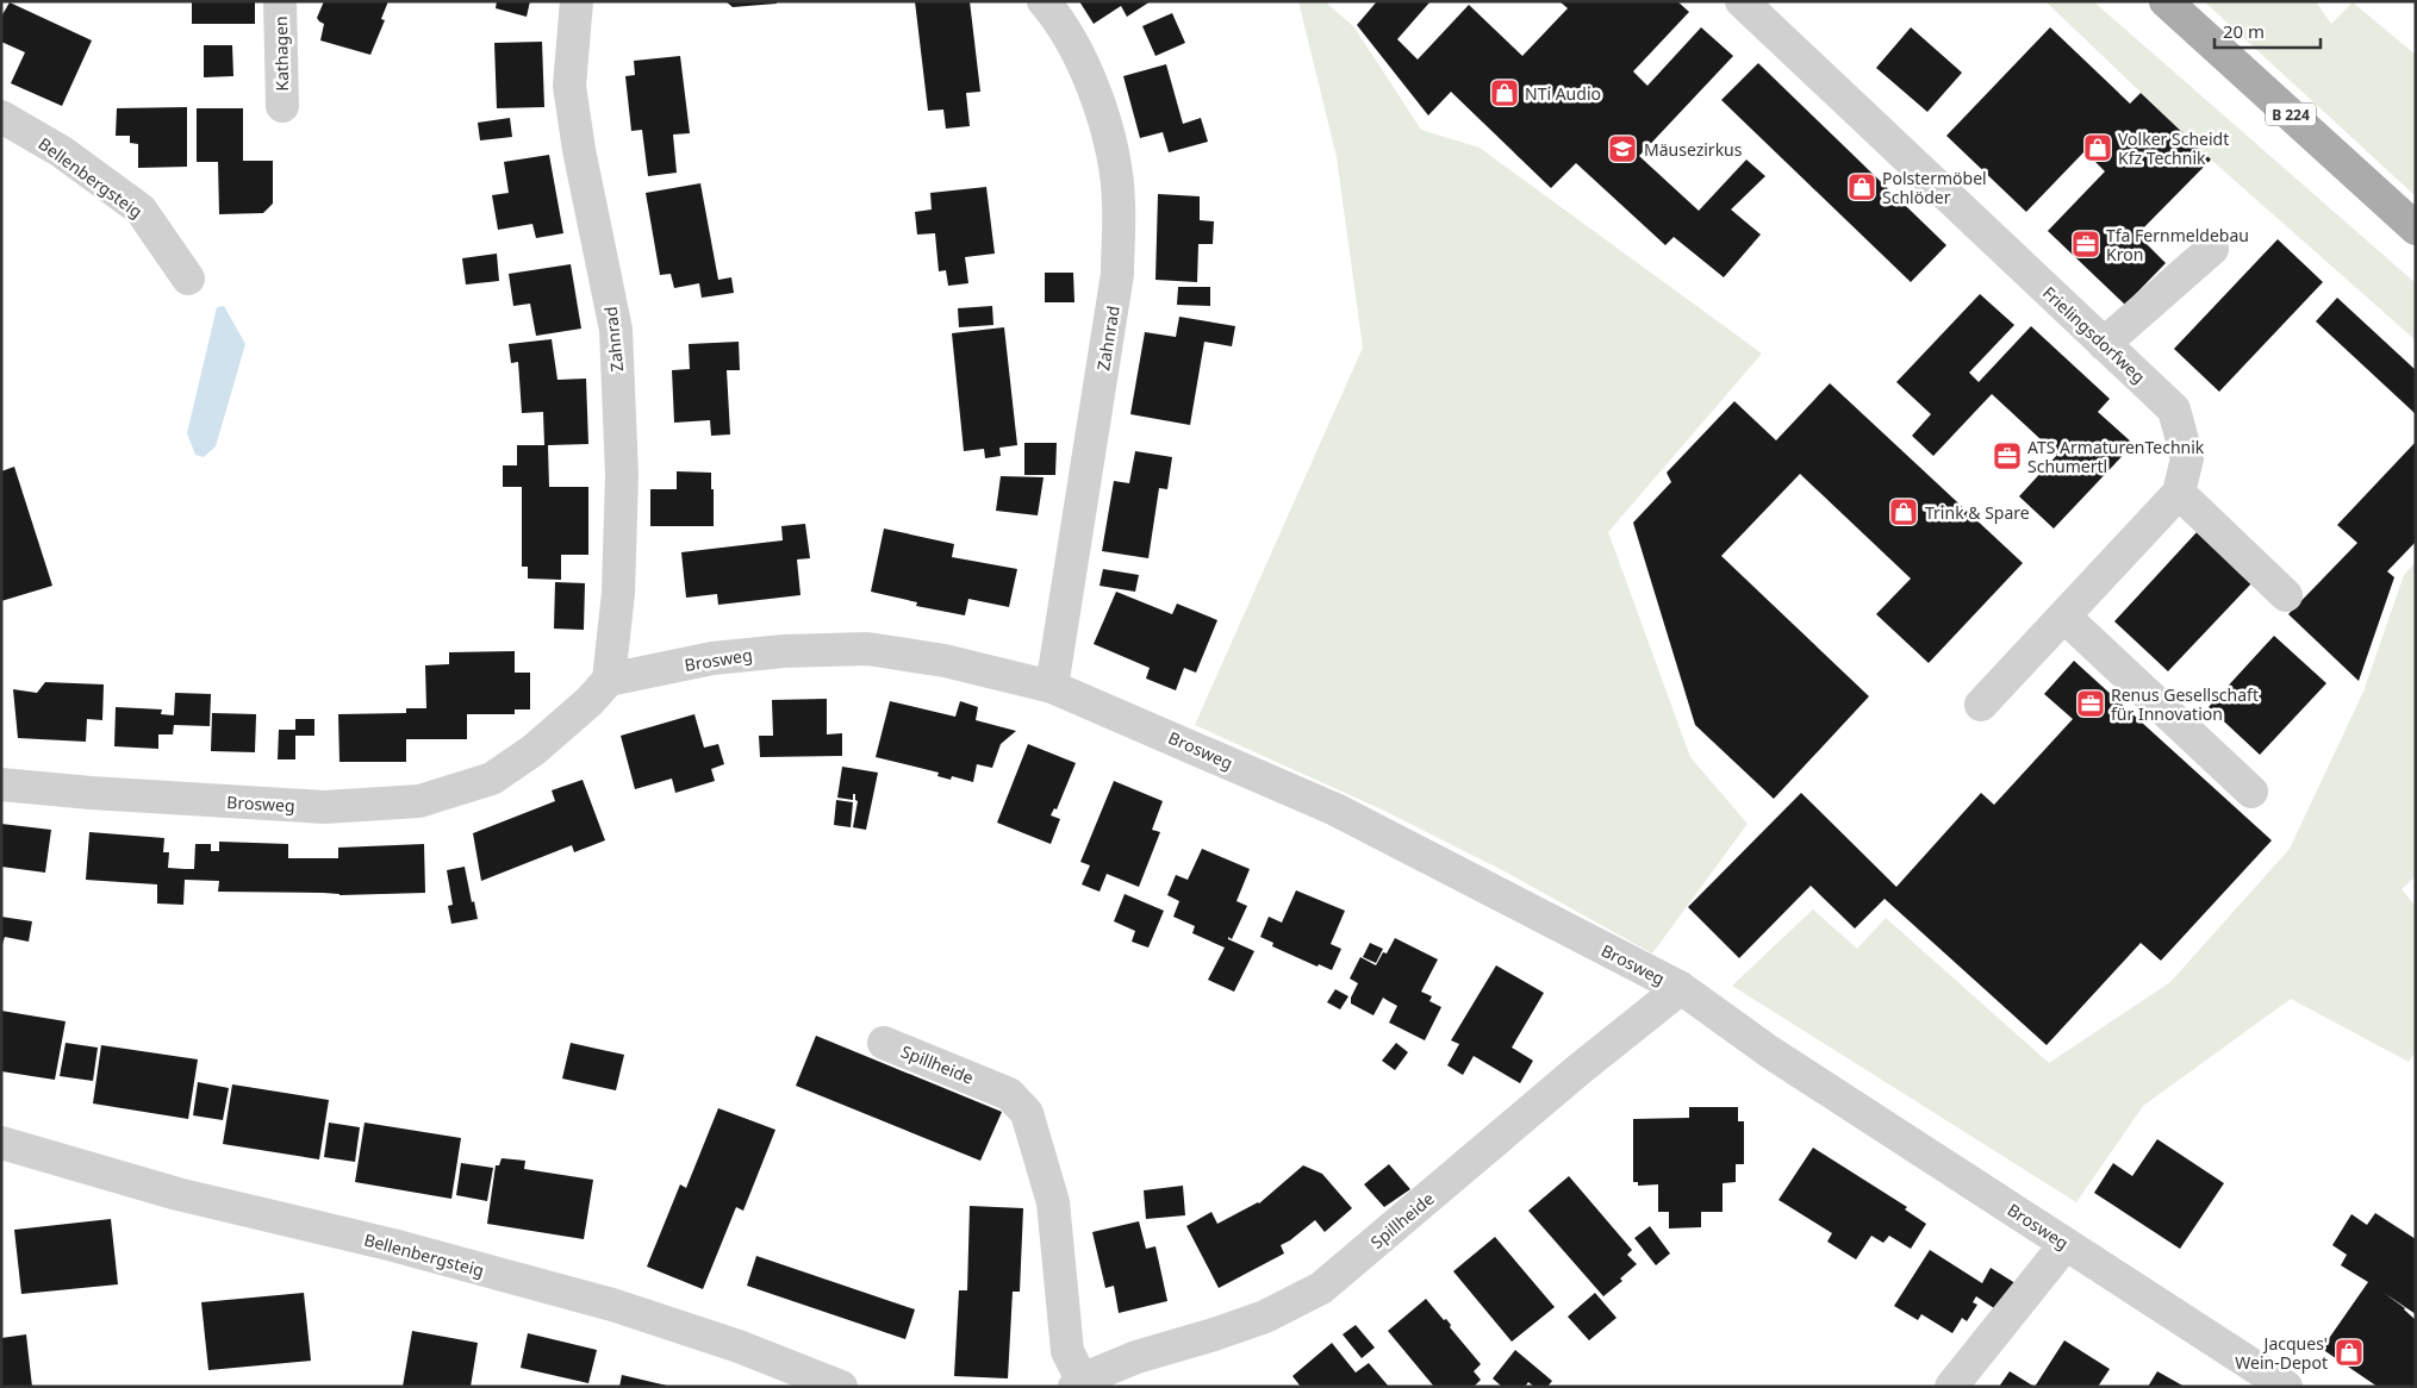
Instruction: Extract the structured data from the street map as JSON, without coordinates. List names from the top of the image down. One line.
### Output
{"streets":{"main road":["B 224"],"street":["Kathagen","Bellenbergsteig","Frielingsdorfweg","Zahnrad","Brosweg","Spillheide"]},"crossings":[["Zahnrad","Brosweg"],["Brosweg","Spillheide"]],"places":{"shop":["NTi Audio","Volker Scheidt Kfz Technik","Polstermöbel Schlöder","Trink & Spare","Jacques' Wein-Depot"],"school or university":["Mäusezirkus"],"office":["Tfa Fernmeldebau Kron","ATS ArmaturenTechnik Schumertl","Renus Gesellschaft für Innovation"]},"scale_bar":"20 m"}
